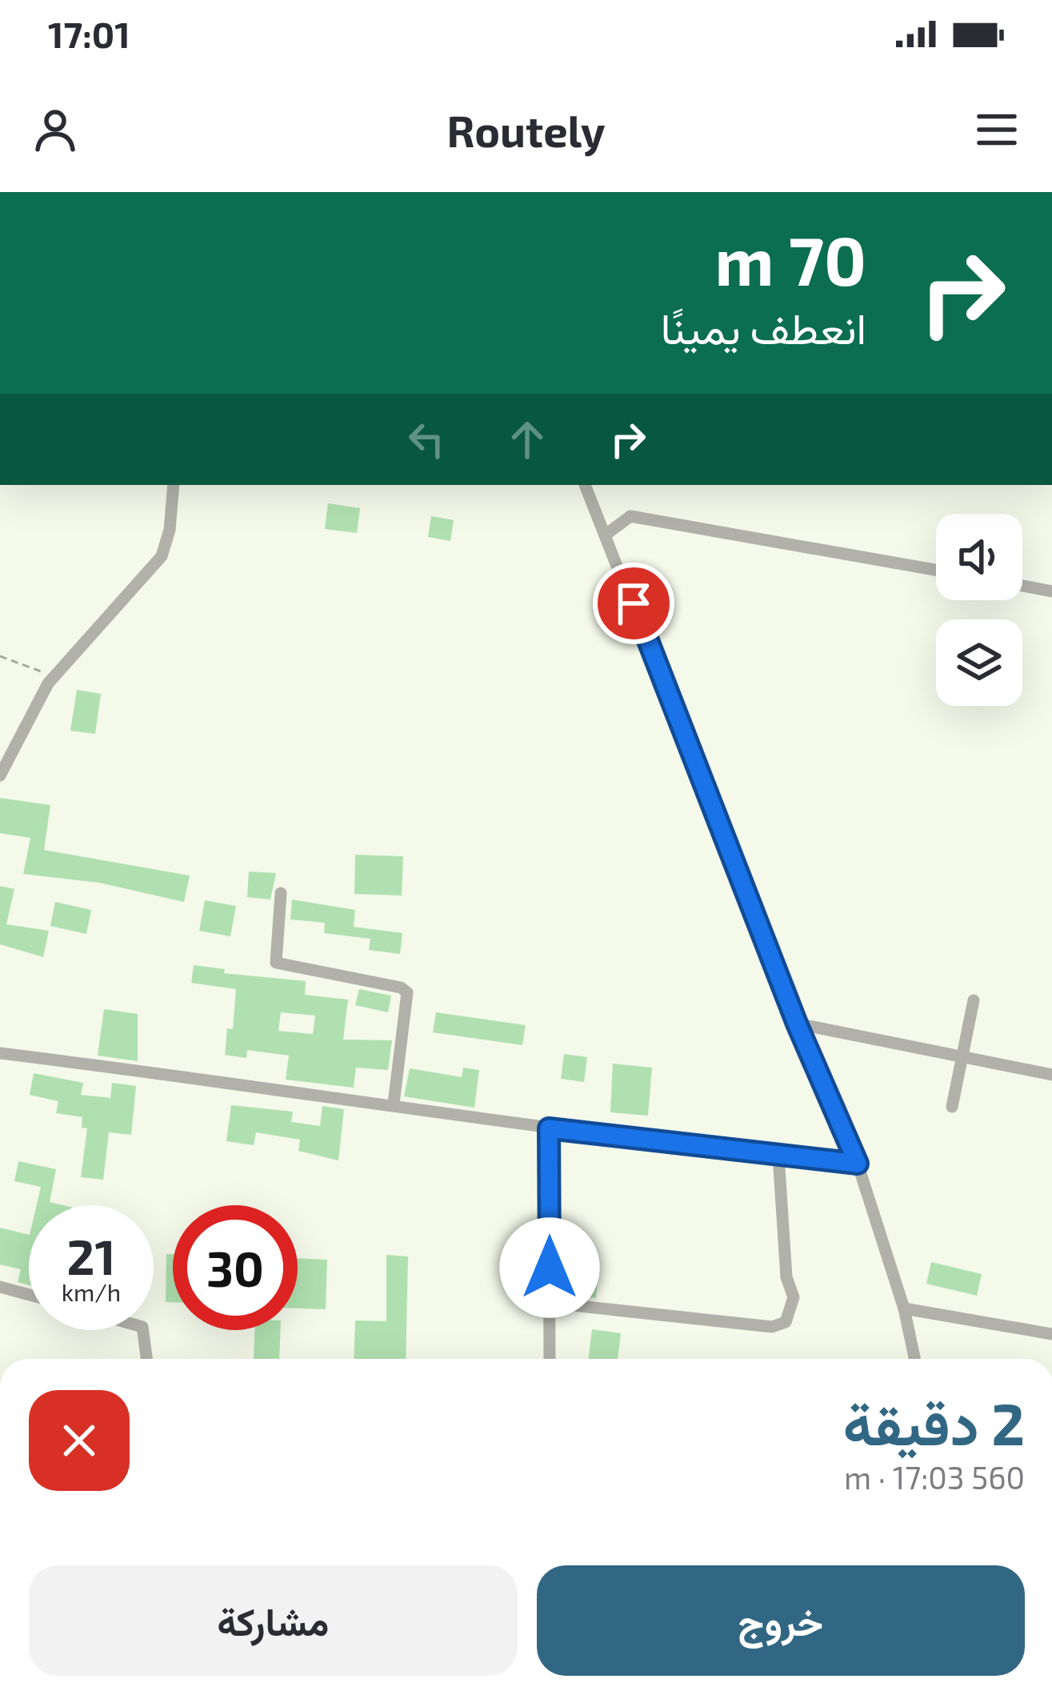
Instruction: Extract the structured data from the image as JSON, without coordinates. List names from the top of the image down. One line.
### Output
{"page":{"status":"17:01","header":"Routely","turn":["70 m","انعطف يمينًا"],"speed":"21 km/h","limit":"30","heading":["2 دقيقة","560 m · 17:03"],"buttons":["خروج","مشاركة"]}}
